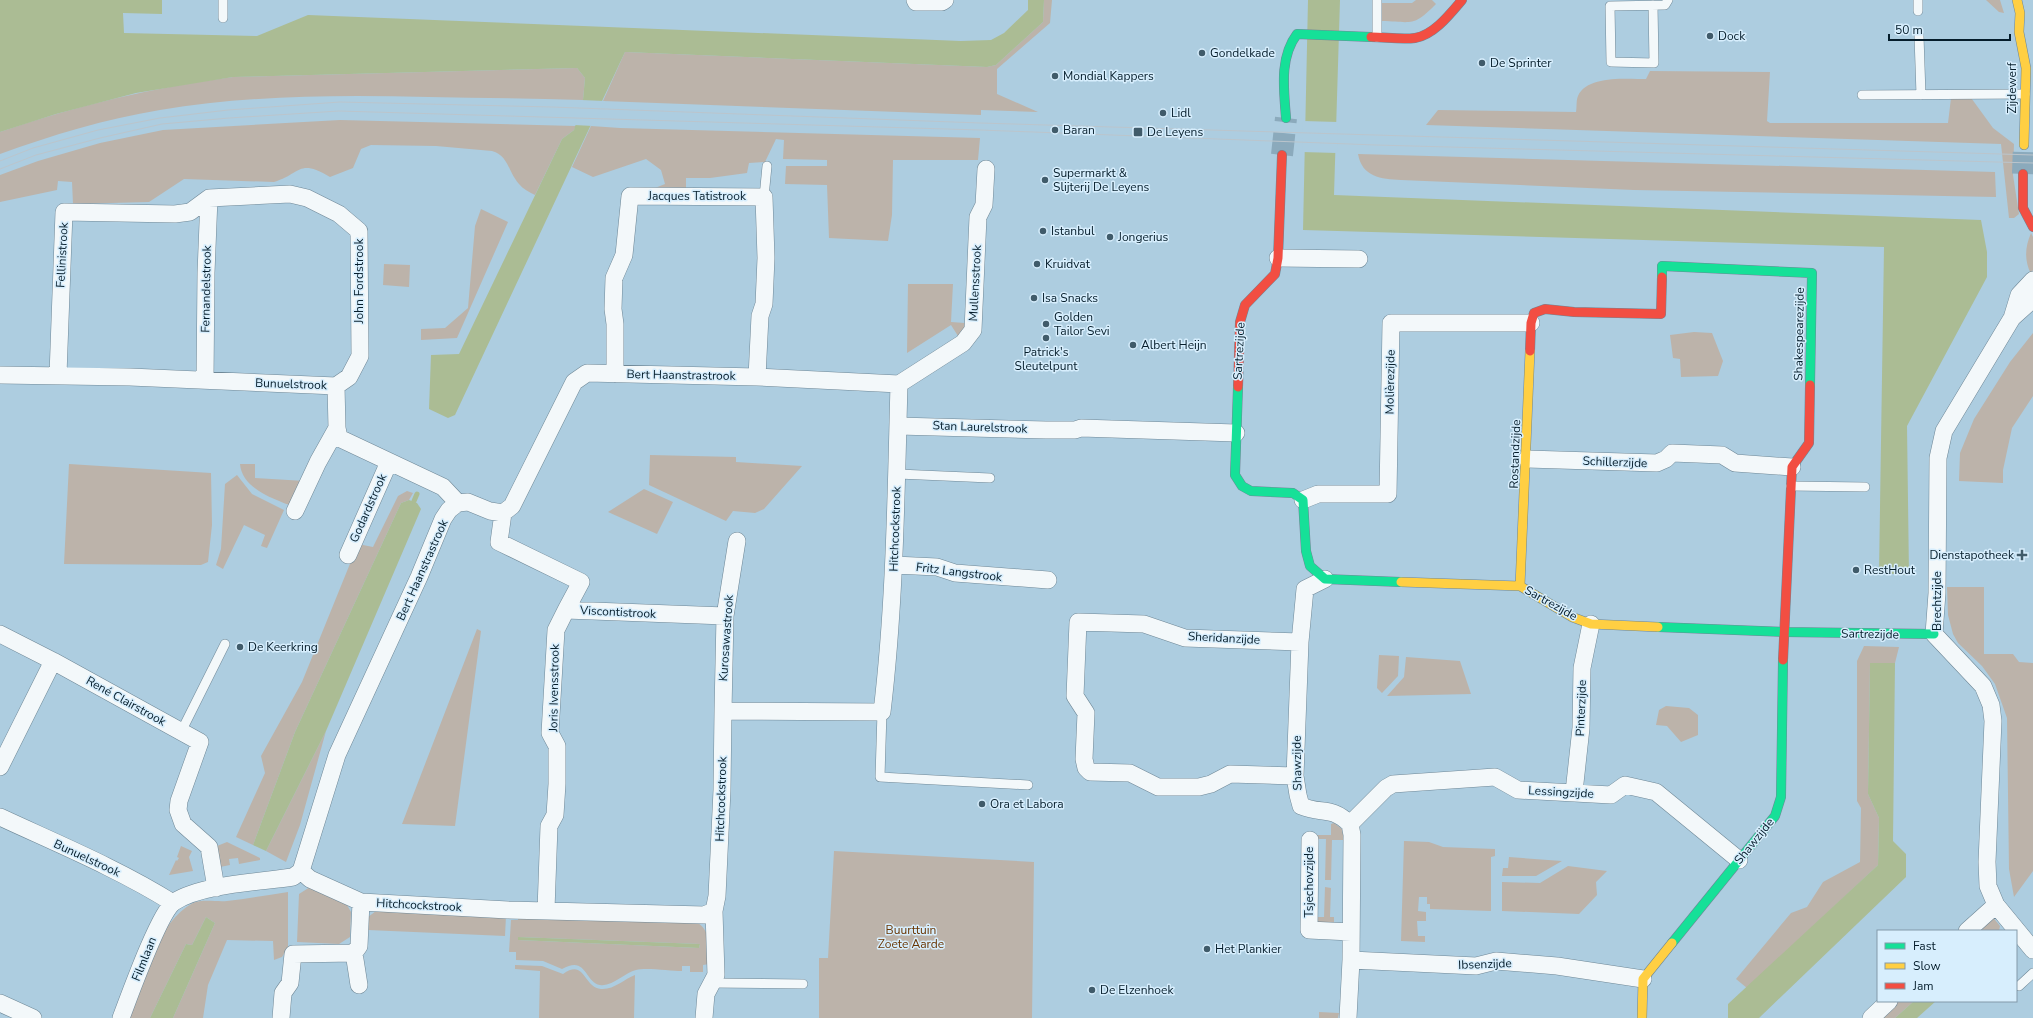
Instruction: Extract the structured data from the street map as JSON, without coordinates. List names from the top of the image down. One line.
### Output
{"streets":{"street":["Zijdewerf","Jacques Tatistrook","Fellinistrook","John Fordstrook","Mullensstrook","Fernandelstrook","Shakespearezijde","Sartrezijde","Bert Haanstrastrook","Molièrezijde","Bunuelstrook","Stan Laurelstrook","Rostandzijde","Schillerzijde","Godardstrook","Hitchcockstrook","Fritz Langstrook","Brechtzijde","Viscontistrook","Kurosawastrook","Sheridanzijde","Joris Ivensstrook","René Clairstrook","Pinterzijde","Shawzijde","Lessingzijde","Tsjechovzijde","Filmlaan","Ibsenzijde"]},"crossings":[["Jacques Tatistrook","Bert Haanstrastrook"],["Fellinistrook","John Fordstrook"],["Fellinistrook","Fernandelstrook"],["Fellinistrook","Bunuelstrook"],["John Fordstrook","Fernandelstrook"],["John Fordstrook","Bunuelstrook"],["Mullensstrook","Bert Haanstrastrook"],["Mullensstrook","Hitchcockstrook"],["Fernandelstrook","Bunuelstrook"],["Shakespearezijde","Molièrezijde"],["Shakespearezijde","Rostandzijde"],["Shakespearezijde","Schillerzijde"],["Sartrezijde","Molièrezijde"],["Sartrezijde","Stan Laurelstrook"],["Sartrezijde","Rostandzijde"],["Sartrezijde","Brechtzijde"],["Sartrezijde","Pinterzijde"],["Sartrezijde","Shawzijde"],["Bert Haanstrastrook","Hitchcockstrook"],["Bert Haanstrastrook","Viscontistrook"],["Molièrezijde","Rostandzijde"],["Bunuelstrook","Filmlaan"],["Stan Laurelstrook","Hitchcockstrook"],["Rostandzijde","Schillerzijde"],["Hitchcockstrook","Fritz Langstrook"],["Hitchcockstrook","Kurosawastrook"],["Hitchcockstrook","Joris Ivensstrook"],["Viscontistrook","Kurosawastrook"],["Viscontistrook","Joris Ivensstrook"],["Sheridanzijde","Shawzijde"],["Pinterzijde","Lessingzijde"],["Shawzijde","Lessingzijde"],["Shawzijde","Ibsenzijde"]],"parks":["Buurttuin Zoete Aarde"],"places":{"other":["Dock","Gondelkade","De Sprinter","Mondial Kappers","Lidl","Baran","Supermarkt & Slijterij De Leyens","Istanbul","Jongerius","Kruidvat","Isa Snacks","Golden Tailor Sevi","Patrick's Sleutelpunt","Albert Heijn","RestHout","De Keerkring","Ora et Labora","Het Plankier","De Elzenhoek"],"transit":["De Leyens"],"health":["Dienstapotheek"]},"legend":["Fast","Slow","Jam"],"scale_bar":"50 m"}
